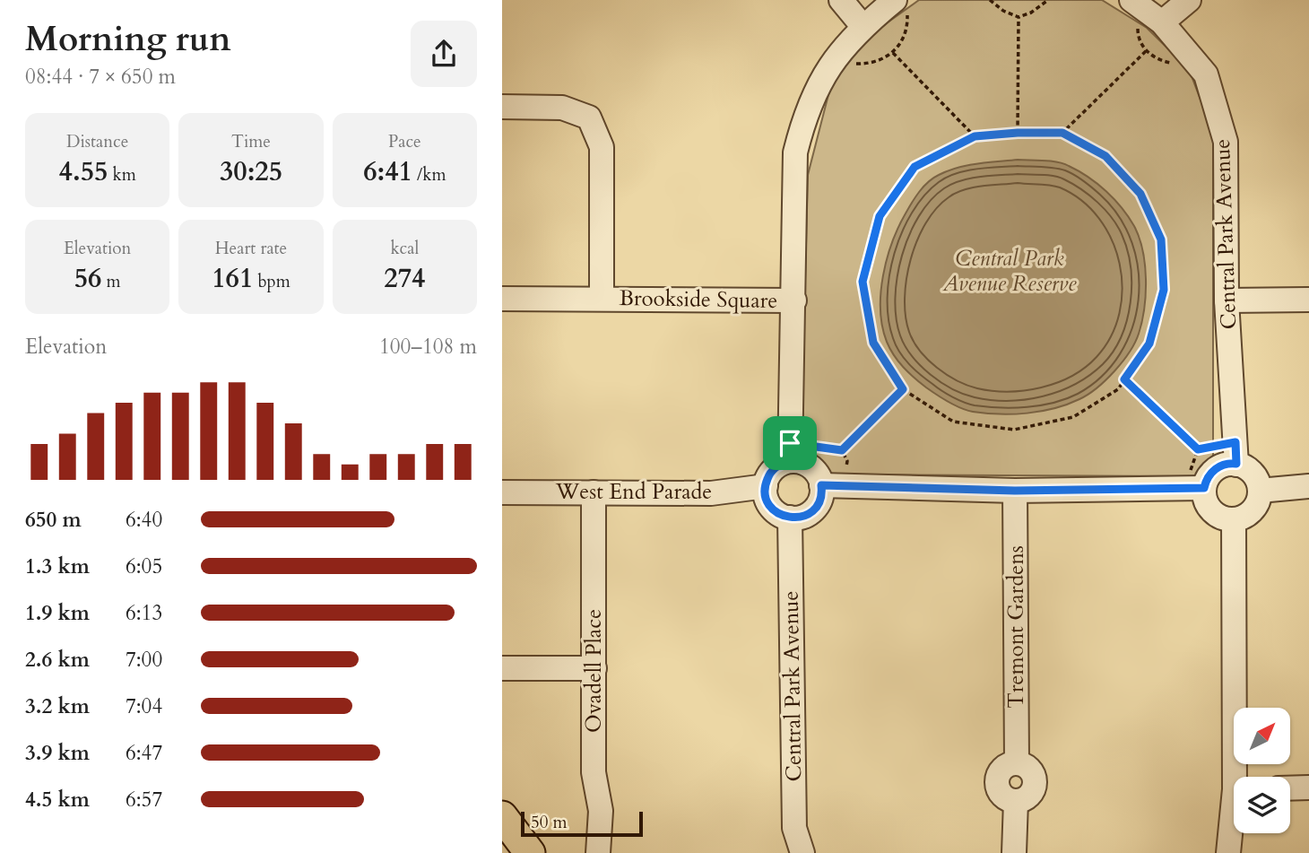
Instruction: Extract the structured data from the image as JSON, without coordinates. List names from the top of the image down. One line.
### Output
{"streets":{"street":["Central Park Avenue","Brookside Square","West End Parade","Tremont Gardens","Ovadell Place"]},"crossings":[["Central Park Avenue","West End Parade"],["West End Parade","Ovadell Place"]],"parks":["Central Park Avenue Reserve"],"scale_bar":"50 m","north":"top right","page":{"heading":["Morning run","08:44 · 7 × 650 m"],"stats":[["Distance","4.55 km"],["Time","30:25"],["Pace","6:41 /km"],["Elevation","56 m"],["Heart rate","161 bpm"],["kcal","274"]],"chart":["Elevation","100–108 m"],"list":[{"name":"650 m","note":"6:40"},{"name":"1.3 km","note":"6:05"},{"name":"1.9 km","note":"6:13"},{"name":"2.6 km","note":"7:00"},{"name":"3.2 km","note":"7:04"},{"name":"3.9 km","note":"6:47"},{"name":"4.5 km","note":"6:57"}],"scale":"50 m"}}
